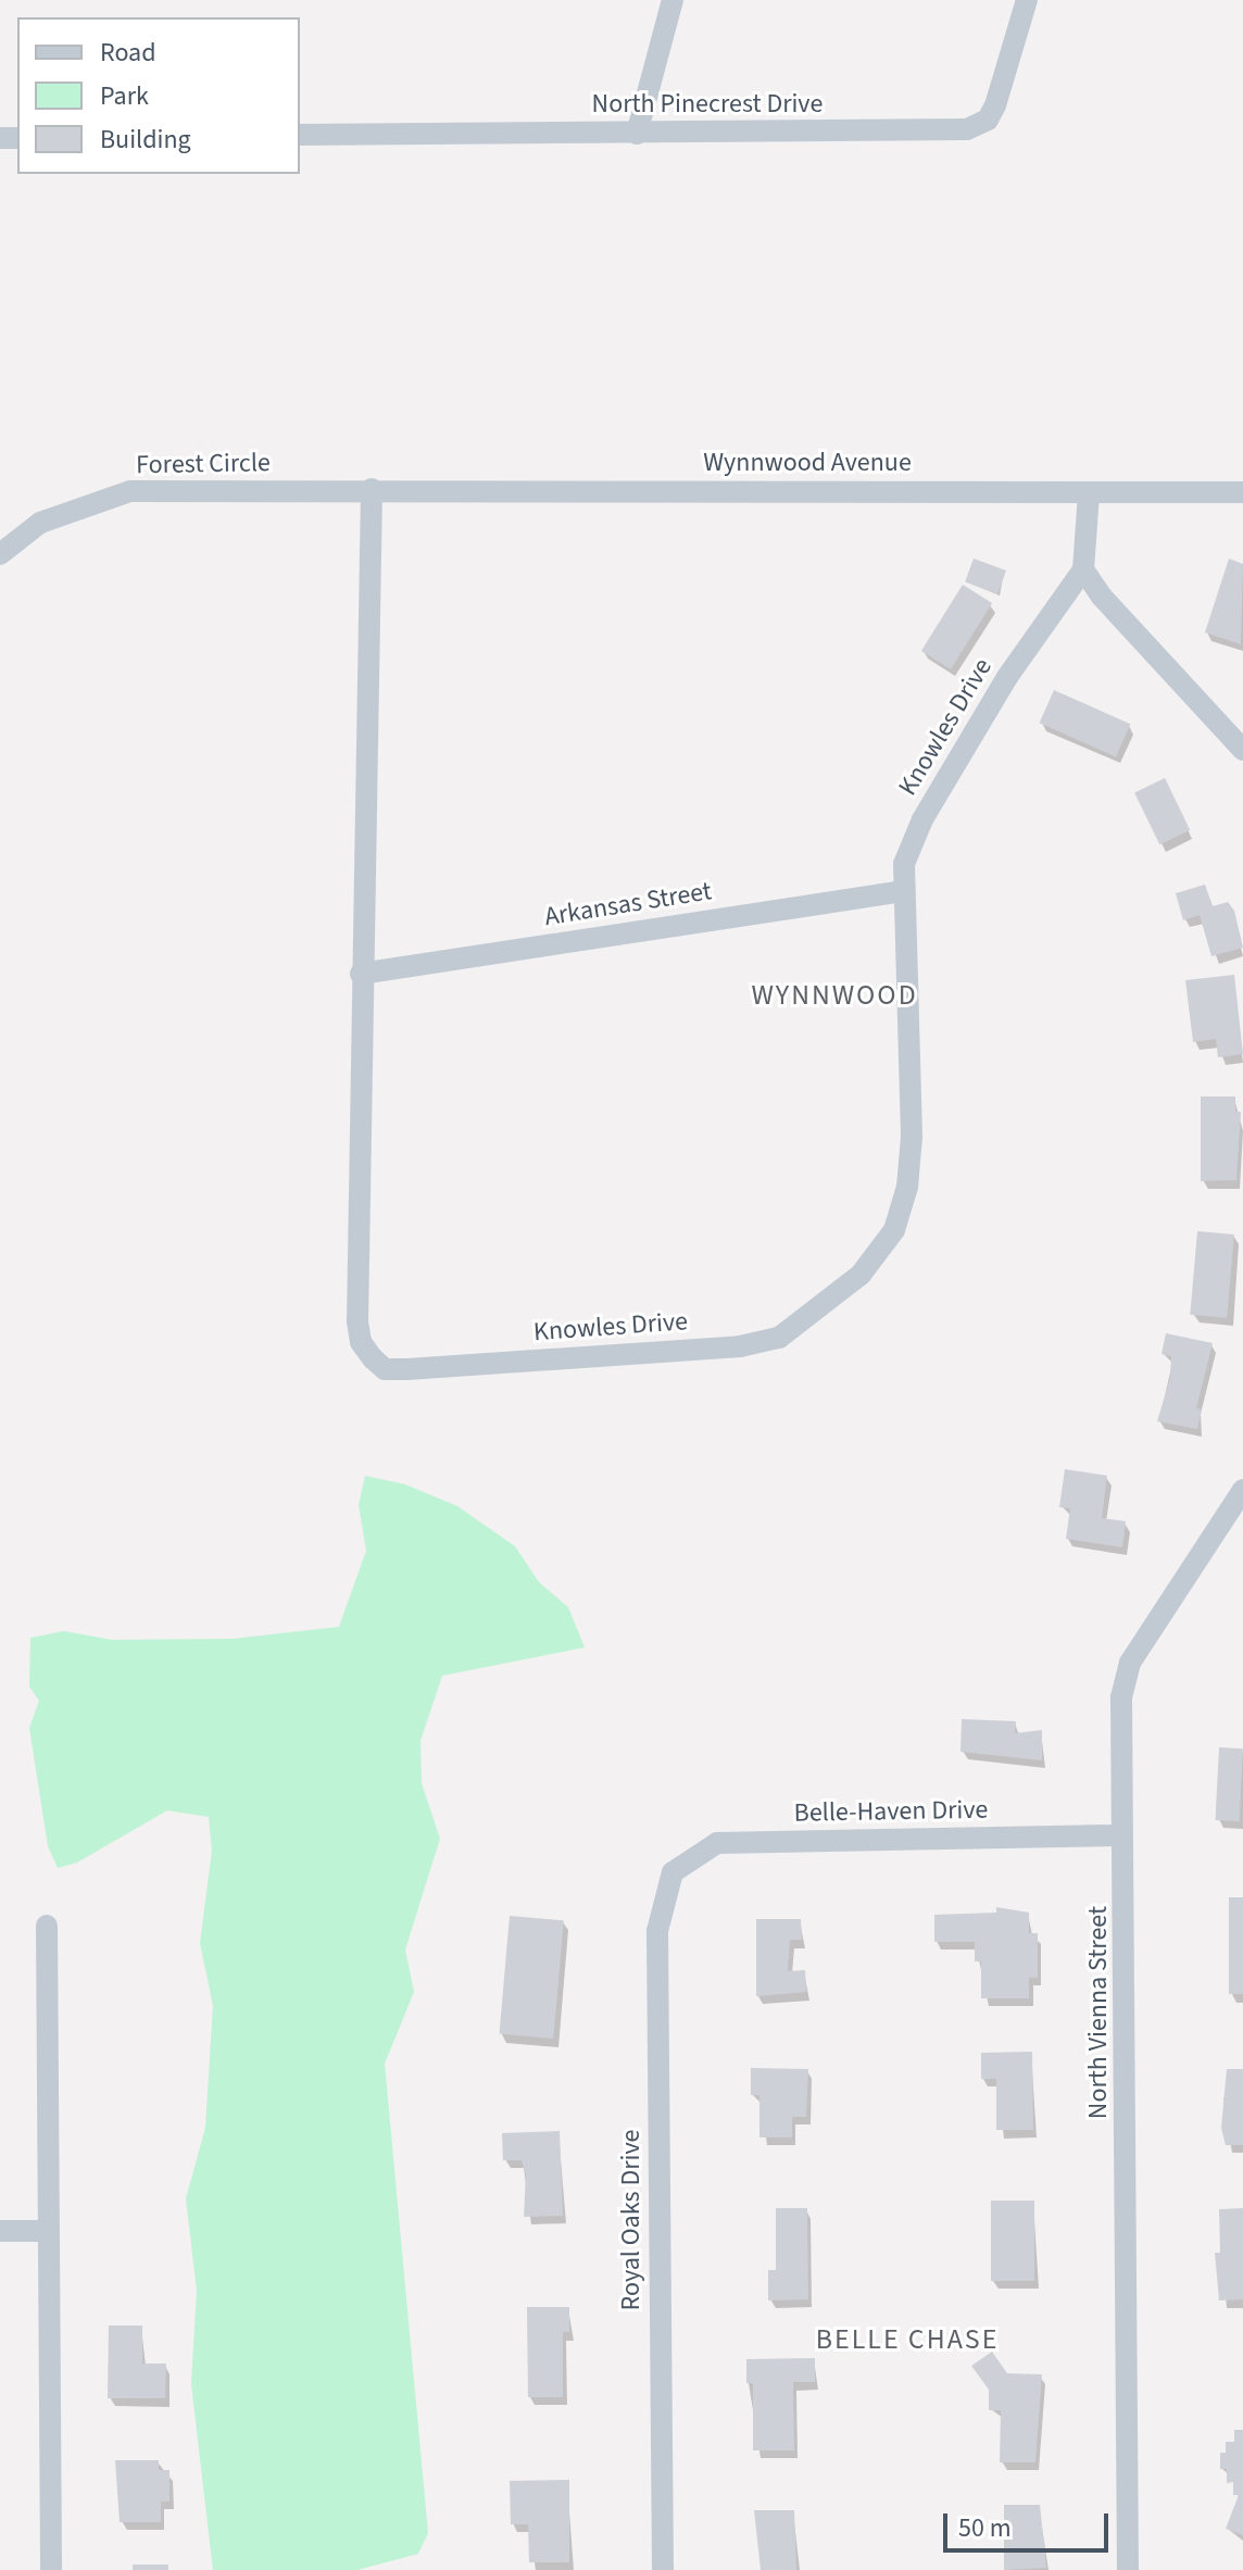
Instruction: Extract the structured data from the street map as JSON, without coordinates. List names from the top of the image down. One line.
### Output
{"streets":{"street":["North Pinecrest Drive","Wynnwood Avenue","Forest Circle","Knowles Drive","Arkansas Street","Belle-Haven Drive","North Vienna Street","Royal Oaks Drive"]},"crossings":[["Wynnwood Avenue","Forest Circle"],["Wynnwood Avenue","Knowles Drive"],["Forest Circle","Knowles Drive"],["Knowles Drive","Arkansas Street"],["Belle-Haven Drive","North Vienna Street"],["Belle-Haven Drive","Royal Oaks Drive"]],"districts":["WYNNWOOD","BELLE CHASE"],"legend":["Road","Park","Building"],"scale_bar":"50 m"}
